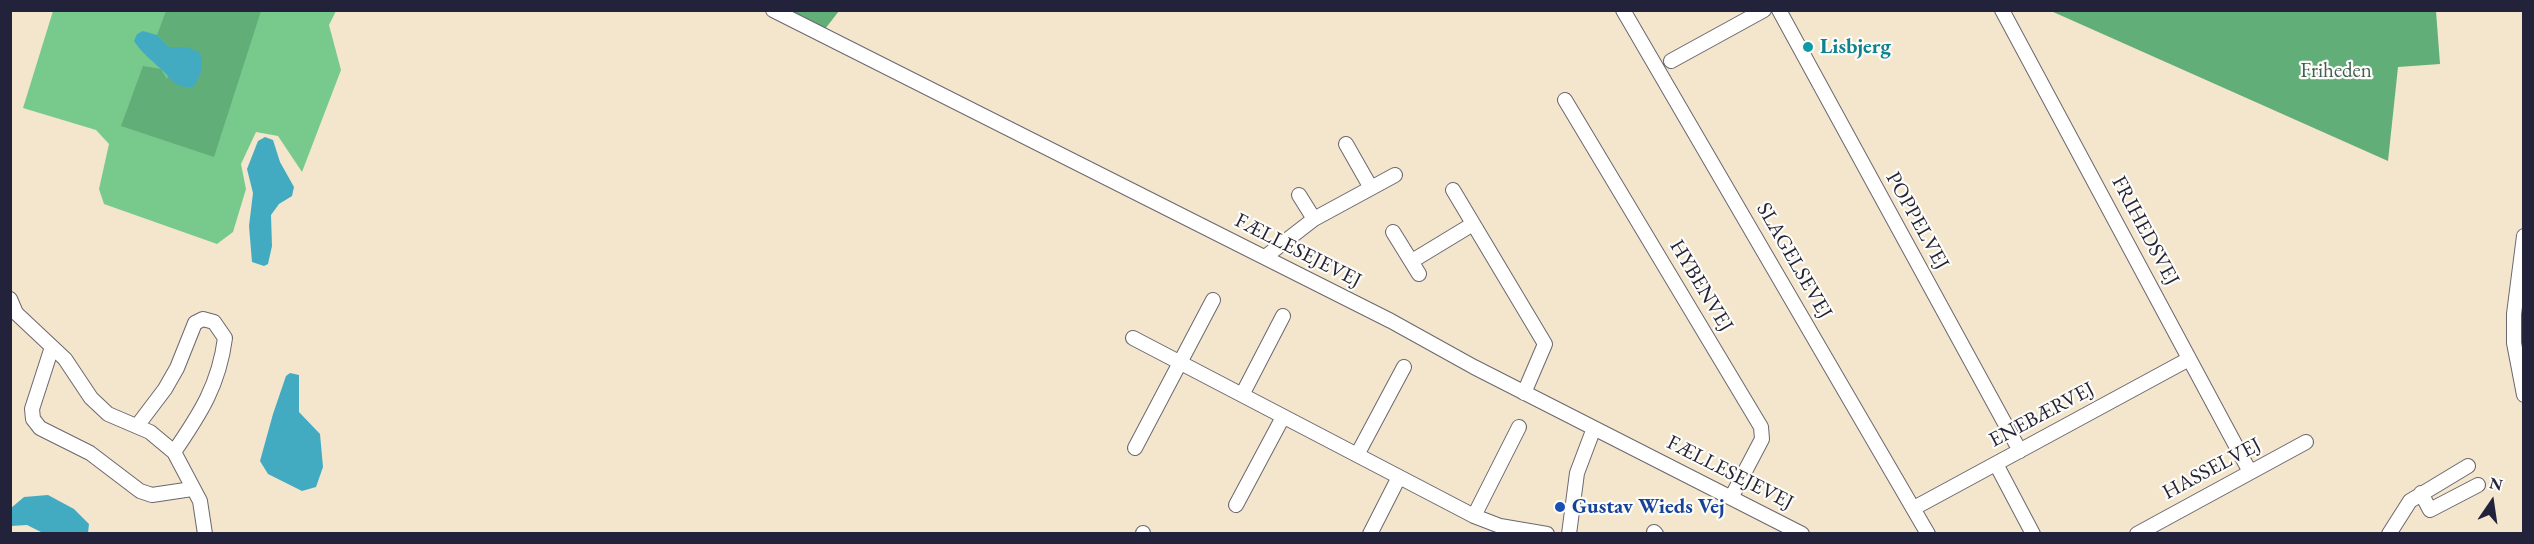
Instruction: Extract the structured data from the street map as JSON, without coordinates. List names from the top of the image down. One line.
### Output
{"streets":{"street":["POPPELVEJ","FRIHEDSVEJ","FÆLLESEJEVEJ","SLAGELSEVEJ","HYBENVEJ","ENEBÆRVEJ","HASSELVEJ"]},"crossings":[["POPPELVEJ","ENEBÆRVEJ"],["FRIHEDSVEJ","ENEBÆRVEJ"],["FRIHEDSVEJ","HASSELVEJ"],["FÆLLESEJEVEJ","HYBENVEJ"],["SLAGELSEVEJ","ENEBÆRVEJ"]],"parks":["Friheden"],"places":["Lisbjerg","Gustav Wieds Vej"],"north":"top"}
